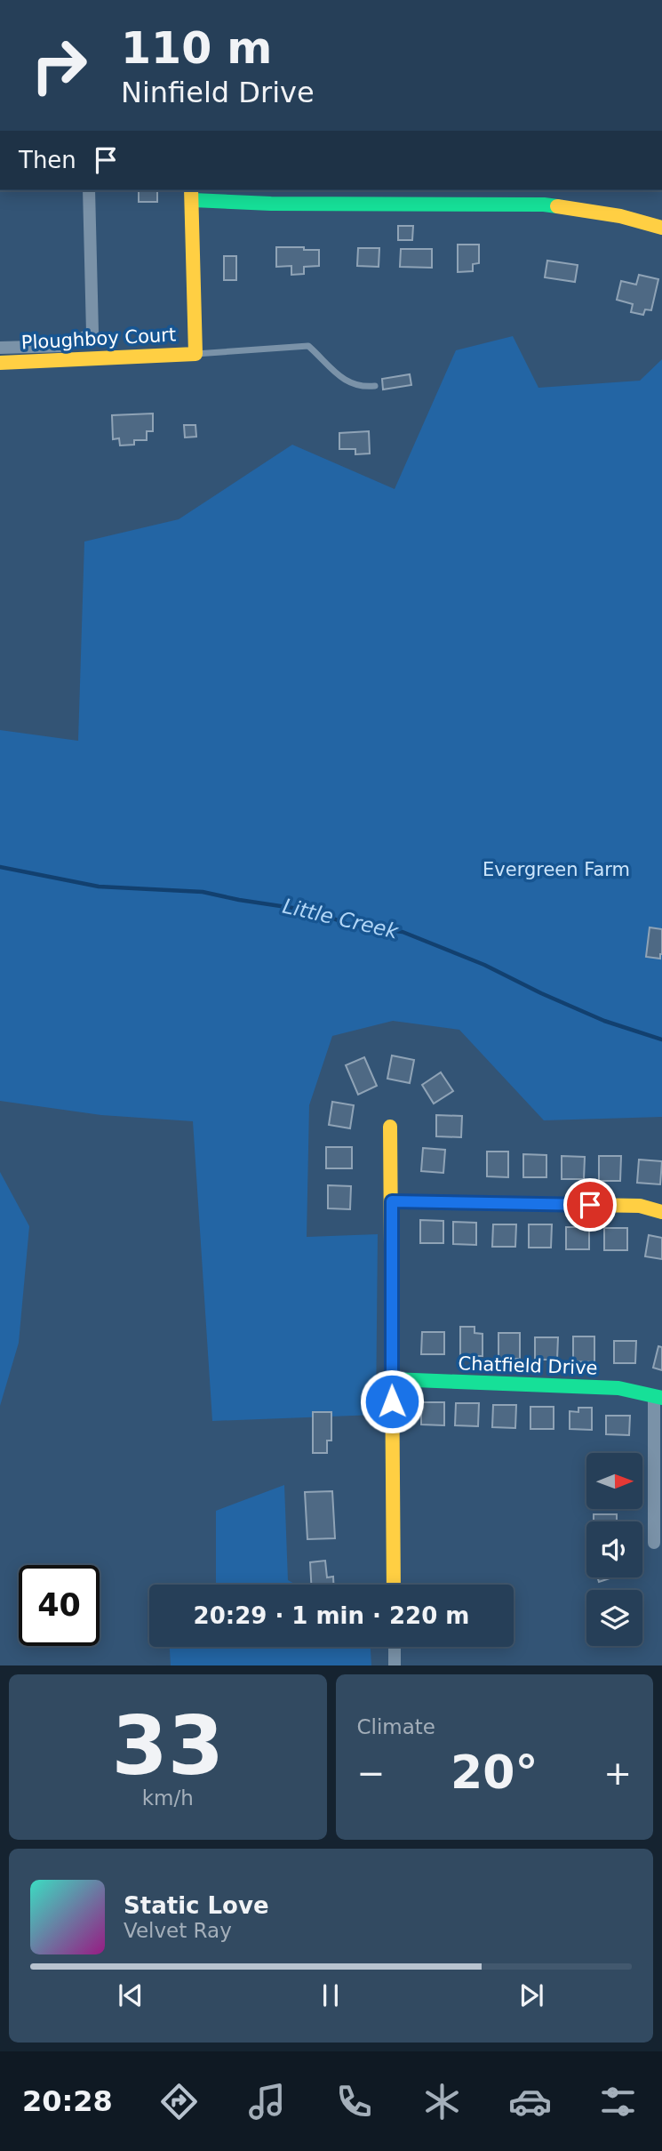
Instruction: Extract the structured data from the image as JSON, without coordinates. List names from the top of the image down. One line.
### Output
{"streets":{"street":["Ploughboy Court","Chatfield Drive"]},"water":["Little Creek"],"parks":["Evergreen Farm"],"north":"right","page":{"turn":["110 m","Ninfield Drive"],"then":"Then","limit":"40","trip":"20:29 · 1 min · 220 m","tile":[["33","km/h"],"Climate"],"heat":["−","20°","+"],"song":["Static Love","Velvet Ray"],"tabs":"20:28"}}
